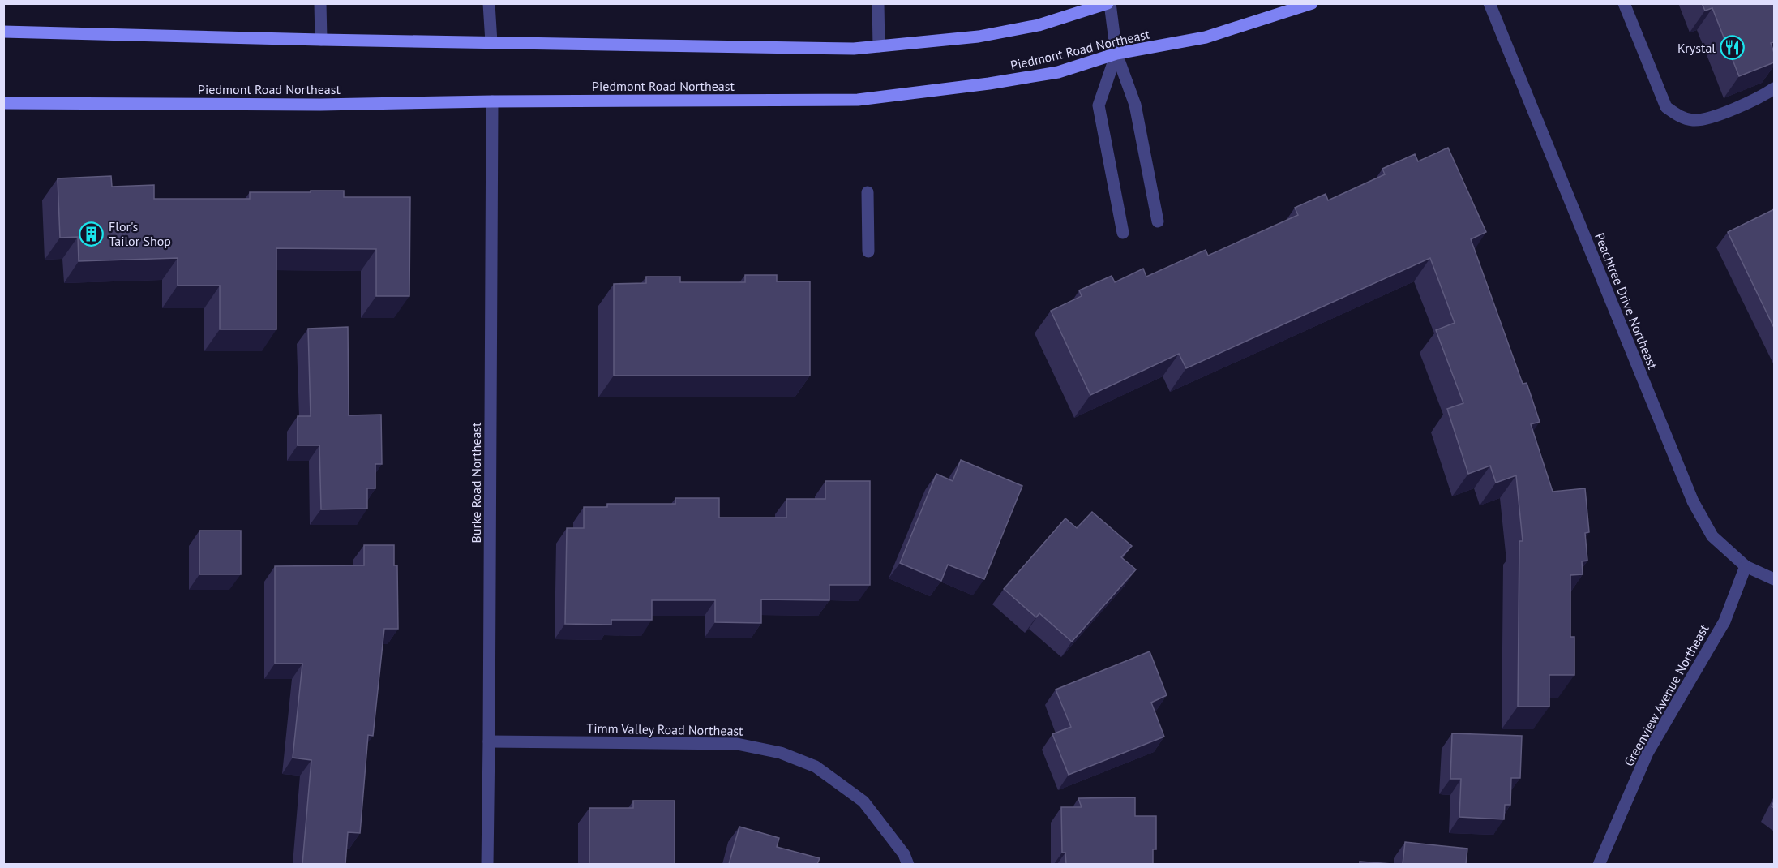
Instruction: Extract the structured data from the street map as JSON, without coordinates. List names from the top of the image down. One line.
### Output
{"streets":{"main road":["Piedmont Road Northeast"],"street":["Peachtree Drive Northeast","Burke Road Northeast","Greenview Avenue Northeast","Timm Valley Road Northeast"]},"crossings":[["Piedmont Road Northeast","Burke Road Northeast"],["Peachtree Drive Northeast","Greenview Avenue Northeast"],["Burke Road Northeast","Timm Valley Road Northeast"]],"places":{"restaurant":["Krystal"],"building":["Flor's Tailor Shop"]}}
